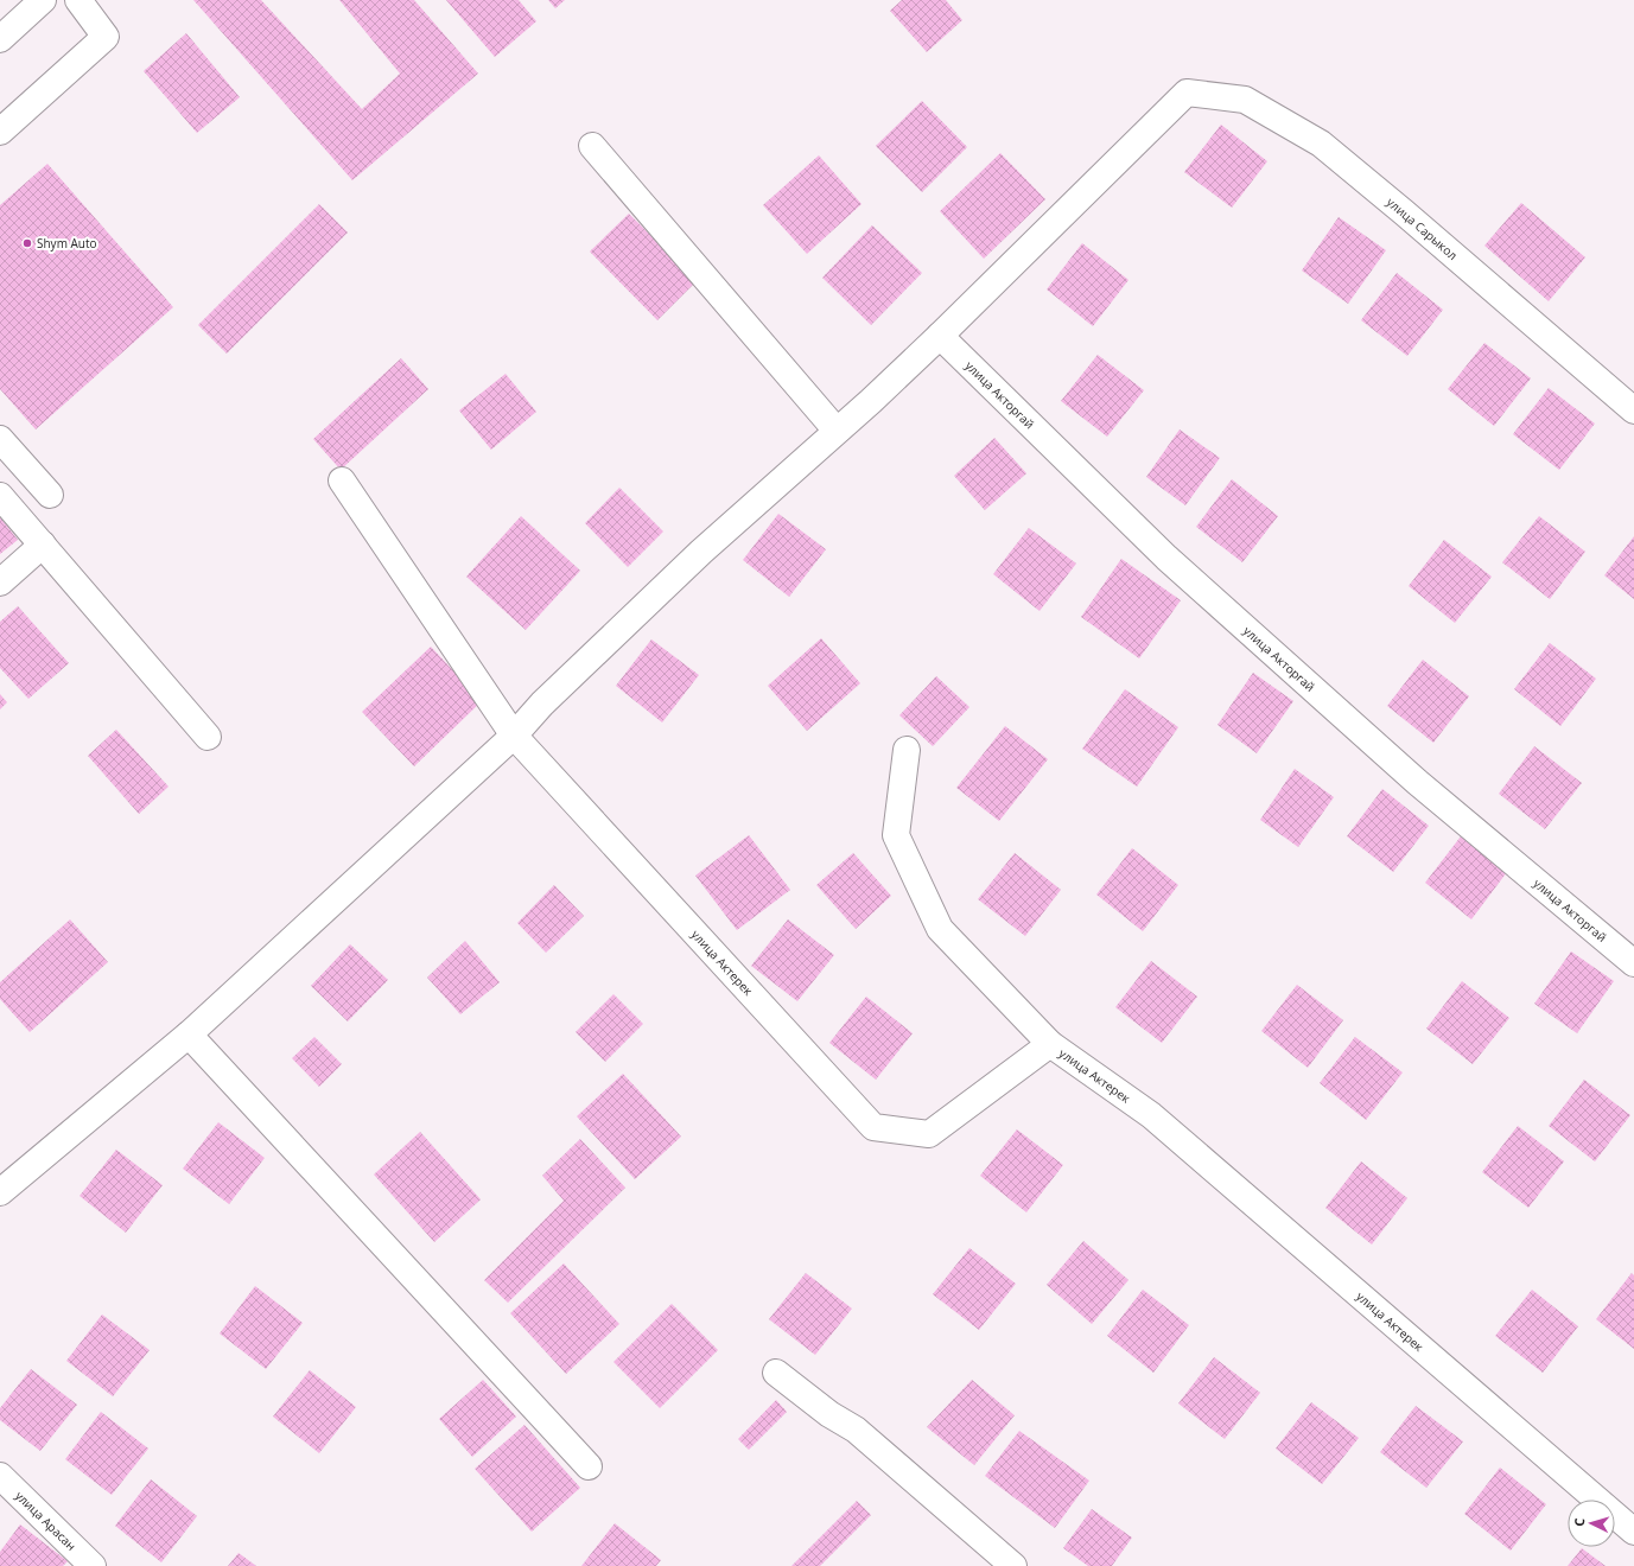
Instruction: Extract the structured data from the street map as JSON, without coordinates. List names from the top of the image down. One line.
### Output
{"streets":{"street":["улица Сарыкол","улица Акторгай","улица Актерек","улица Арасан"]},"crossings":[["улица Сарыкол","улица Акторгай"]],"places":["Shym Auto"],"north":"left"}
